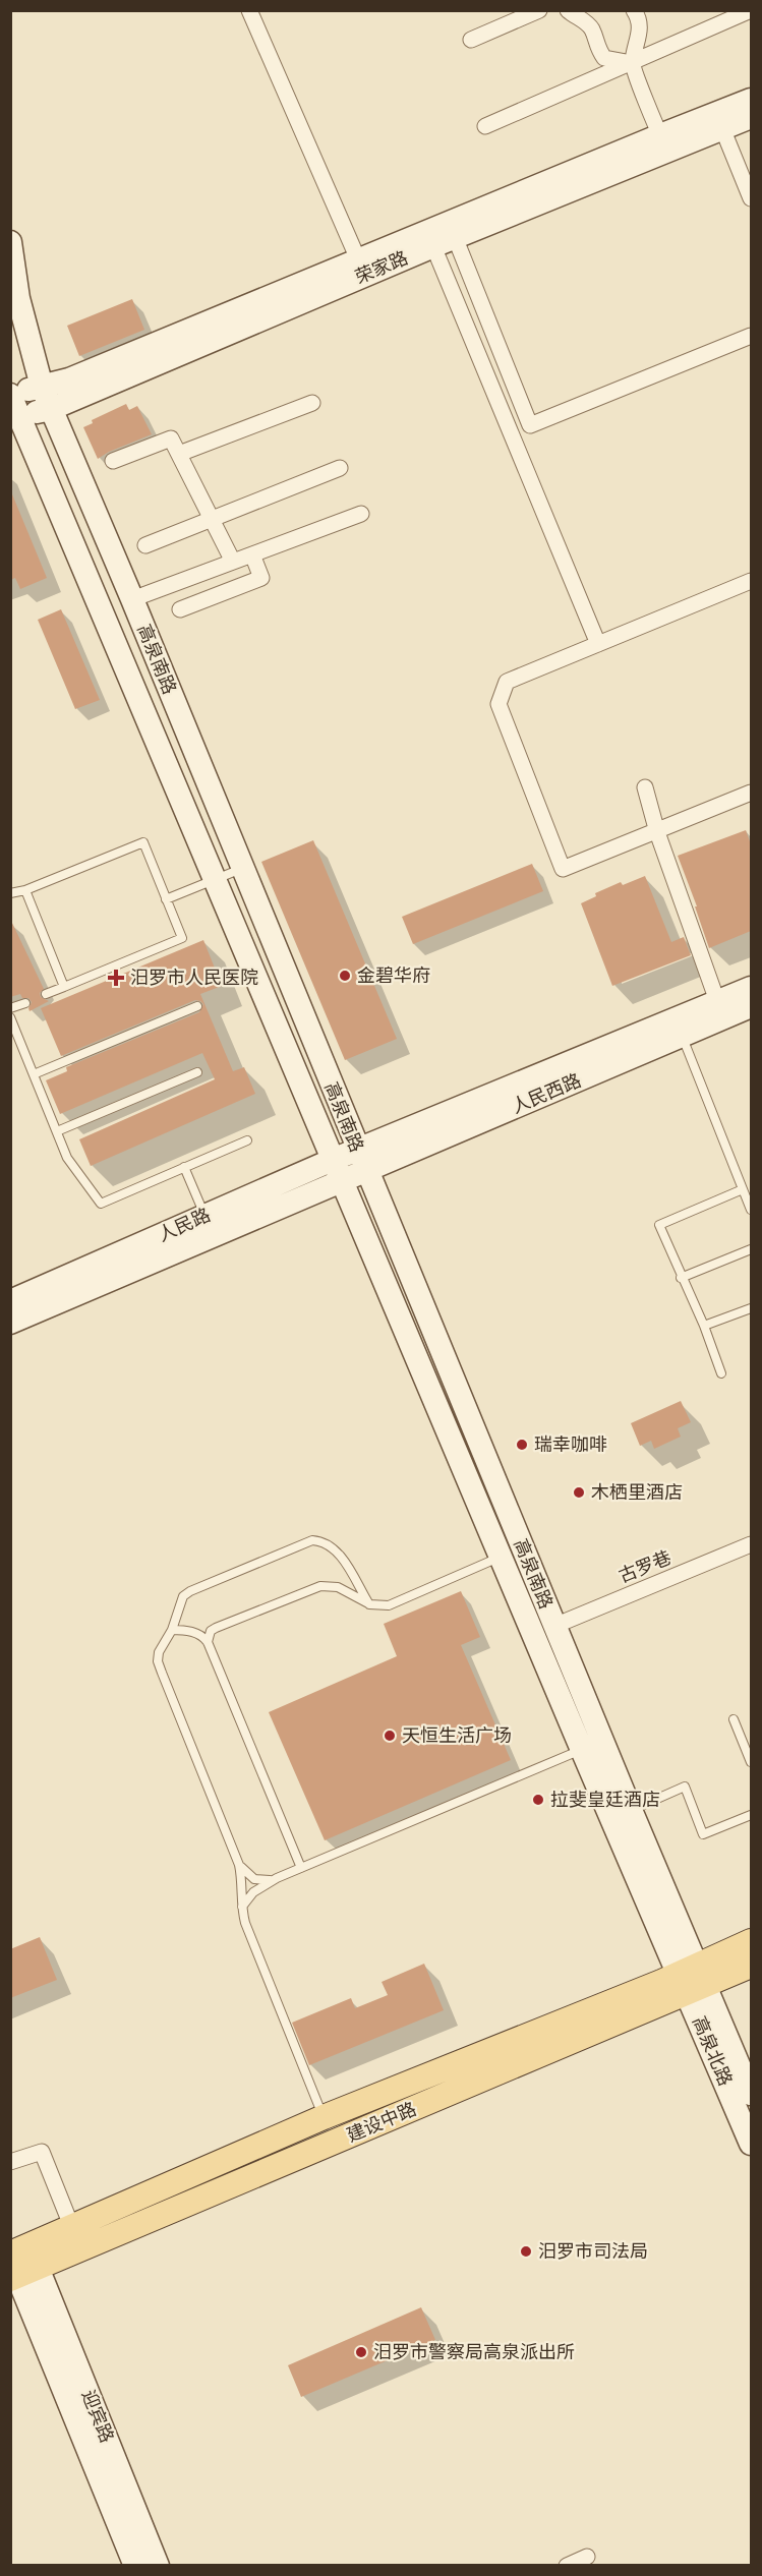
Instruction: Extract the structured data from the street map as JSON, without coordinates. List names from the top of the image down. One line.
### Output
{"streets":{"main road":["荣家路","高泉南路","人民西路","人民路","高泉北路","建设中路","迎宾路"],"street":["古罗巷"]},"crossings":[["荣家路","高泉南路"],["高泉南路","人民西路"],["高泉南路","人民路"],["高泉南路","古罗巷"],["高泉南路","高泉北路"],["高泉南路","建设中路"],["人民西路","人民路"],["高泉北路","建设中路"],["建设中路","迎宾路"]],"places":{"other":["金碧华府","瑞幸咖啡","木栖里酒店","天恒生活广场","拉斐皇廷酒店","汨罗市司法局","汨罗市警察局高泉派出所"],"health":["汨罗市人民医院"]}}
